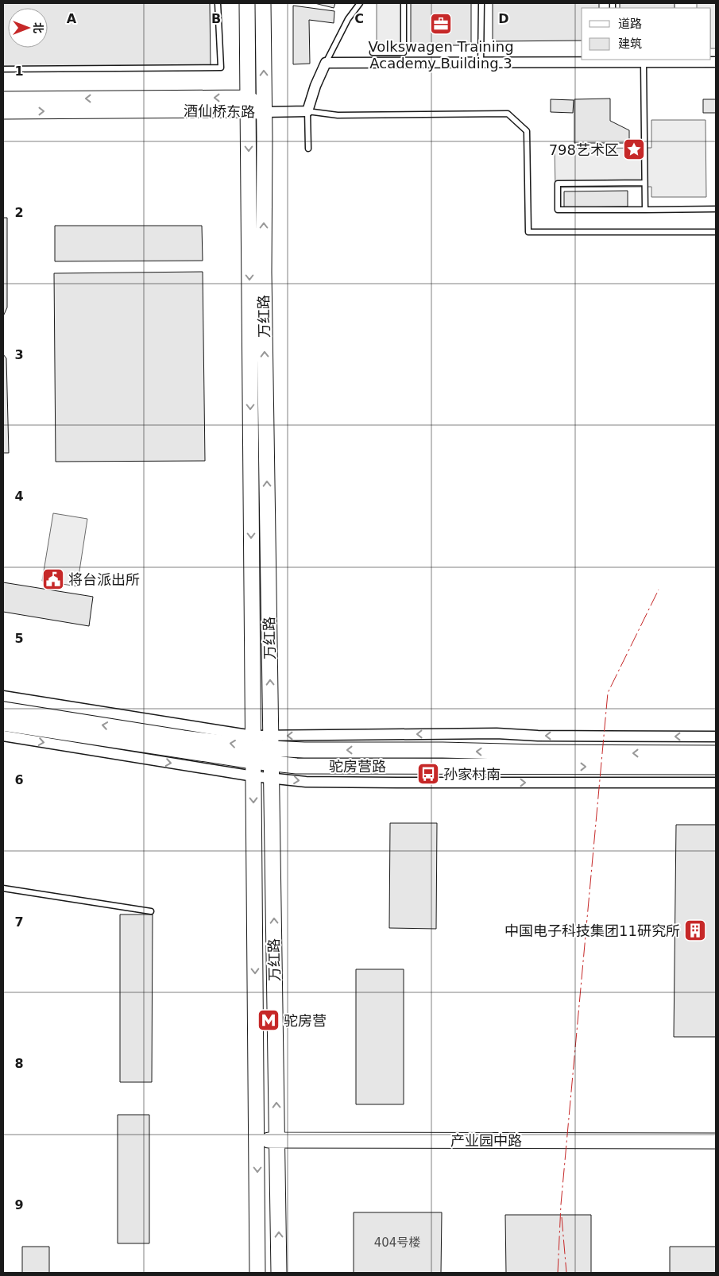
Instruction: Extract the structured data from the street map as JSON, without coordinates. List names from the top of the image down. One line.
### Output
{"streets":{"street":["酒仙桥东路","万红路","驼房营路","产业园中路"]},"crossings":[["酒仙桥东路","万红路"],["万红路","驼房营路"],["万红路","产业园中路"]],"places":{"office":["Volkswagen Training Academy Building 3"],"place":["798艺术区"],"public building":["将台派出所"],"bus stop":["孙家村南"],"building":["中国电子科技集团11研究所"],"metro station":["驼房营"]},"house_numbers":["404号楼"],"legend":["道路","建筑"],"north":"right","grid":{"columns":["A","B","C","D"],"rows":["1","2","3","4","5","6","7","8","9"]}}
